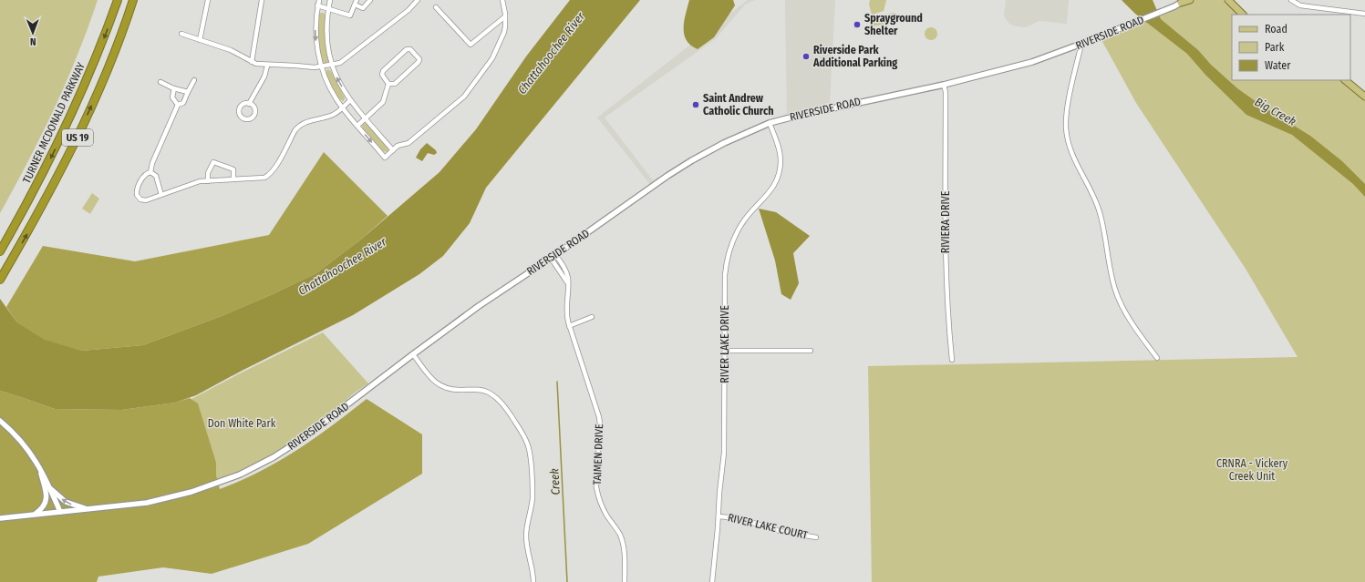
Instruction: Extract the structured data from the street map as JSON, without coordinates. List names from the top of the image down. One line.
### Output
{"streets":{"highway":["TURNER MCDONALD PARKWAY","US 19"],"street":["RIVERSIDE ROAD","RIVIERA DRIVE","RIVER LAKE DRIVE","TAIMEN DRIVE","RIVER LAKE COURT"]},"crossings":[["RIVERSIDE ROAD","RIVIERA DRIVE"],["RIVERSIDE ROAD","RIVER LAKE DRIVE"],["RIVERSIDE ROAD","TAIMEN DRIVE"],["RIVER LAKE DRIVE","RIVER LAKE COURT"]],"water":["Chattahoochee River","Big Creek","Creek"],"parks":["Don White Park","CRNRA - Vickery Creek Unit"],"places":["Sprayground Shelter","Riverside Park Additional Parking","Saint Andrew Catholic Church"],"legend":["Road","Park","Water"],"north":"bottom"}
